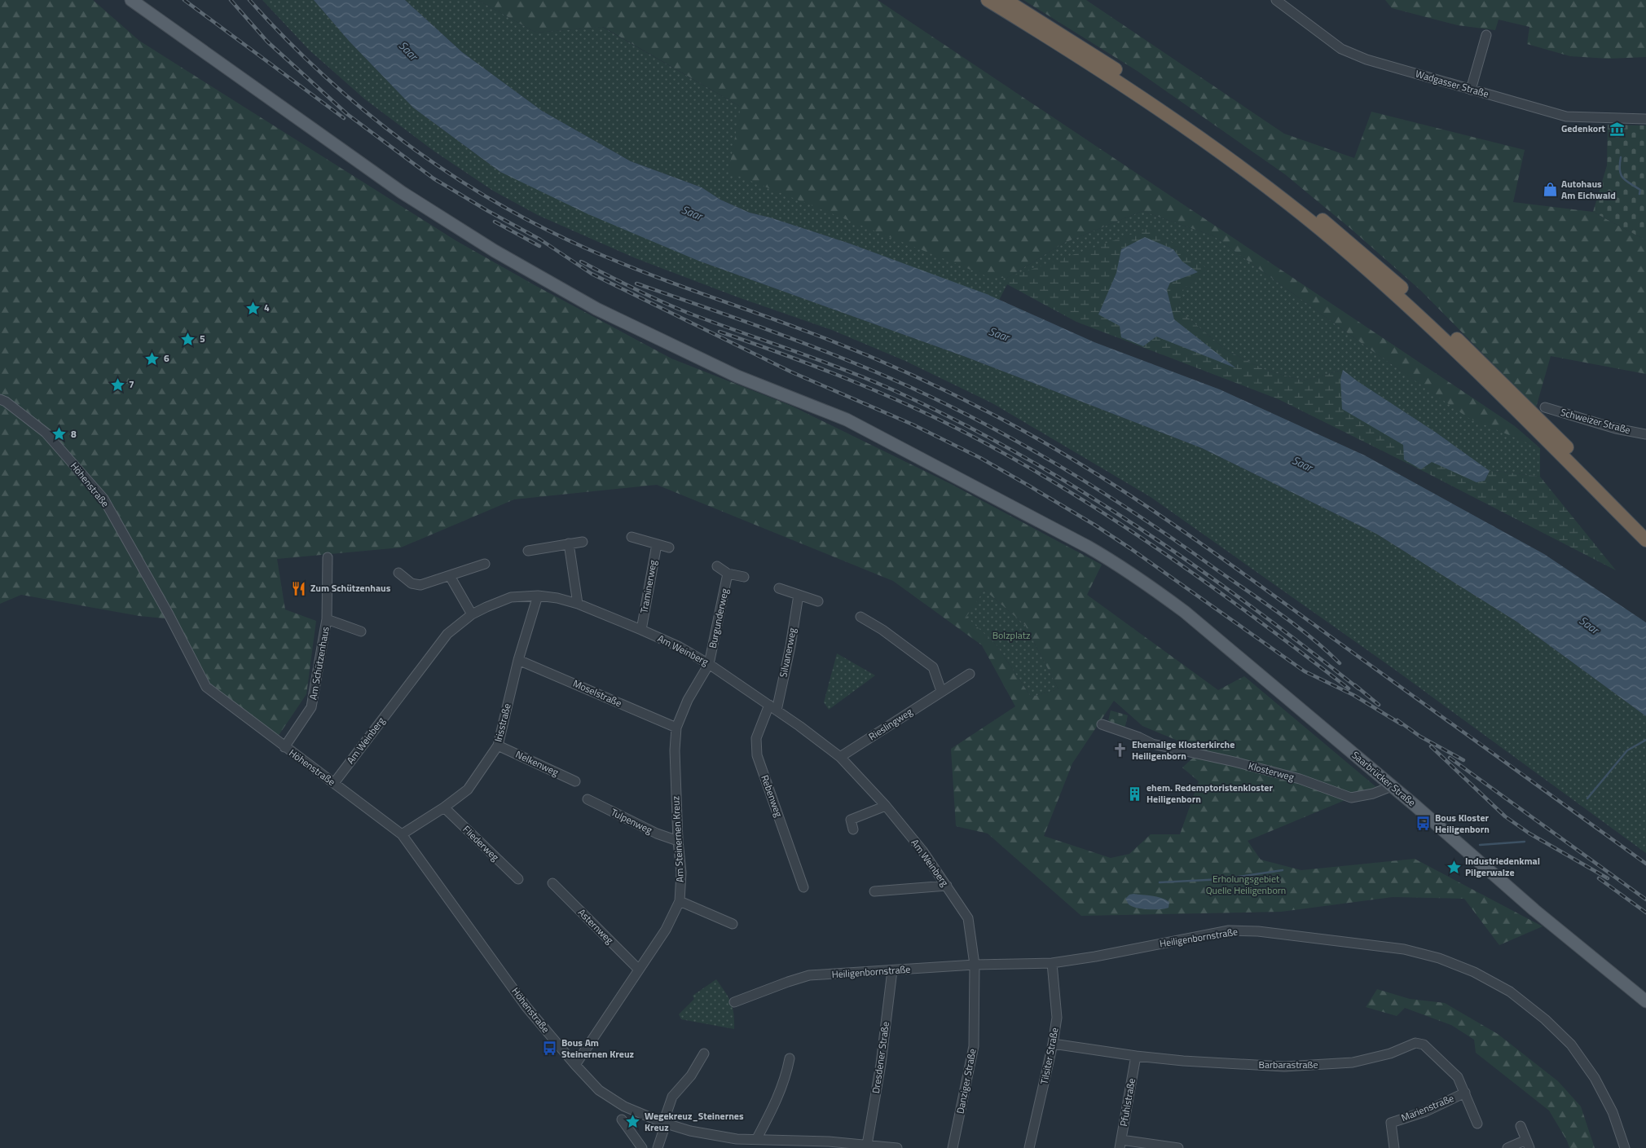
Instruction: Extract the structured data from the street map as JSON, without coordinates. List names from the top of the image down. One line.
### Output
{"streets":{"main road":["Saarbrücker Straße"],"street":["Wadgasser Straße","Schweizer Straße","Höhenstraße","Traminerweg","Burgunderweg","Am Weinberg","Silvanerweg","Am Schützenhaus","Moselstraße","Irisstraße","Rieslingweg","Nelkenweg","Klosterweg","Rebenweg","Tulpenweg","Am Steinernen Kreuz","Fliederweg","Asternweg","Heiligenbornstraße","Tilsiter Straße","Dresdener Straße","Barbarastraße","Danziger Straße","Pfuhlstraße","Marienstraße"]},"crossings":[["Höhenstraße","Am Weinberg"],["Höhenstraße","Am Schützenhaus"],["Höhenstraße","Irisstraße"],["Höhenstraße","Am Steinernen Kreuz"],["Höhenstraße","Dresdener Straße"],["Traminerweg","Am Weinberg"],["Burgunderweg","Am Weinberg"],["Burgunderweg","Am Steinernen Kreuz"],["Am Weinberg","Silvanerweg"],["Am Weinberg","Irisstraße"],["Am Weinberg","Rieslingweg"],["Am Weinberg","Rebenweg"],["Am Weinberg","Am Steinernen Kreuz"],["Am Weinberg","Heiligenbornstraße"],["Am Weinberg","Danziger Straße"],["Silvanerweg","Rebenweg"],["Moselstraße","Irisstraße"],["Moselstraße","Am Steinernen Kreuz"],["Irisstraße","Nelkenweg"],["Irisstraße","Fliederweg"],["Klosterweg","Saarbrücker Straße"],["Tulpenweg","Am Steinernen Kreuz"],["Am Steinernen Kreuz","Asternweg"],["Heiligenbornstraße","Tilsiter Straße"],["Heiligenbornstraße","Dresdener Straße"],["Heiligenbornstraße","Danziger Straße"],["Tilsiter Straße","Barbarastraße"],["Barbarastraße","Pfuhlstraße"],["Barbarastraße","Marienstraße"]],"water":["Saar"],"parks":["Bolzplatz","Erholungsgebiet Quelle Heiligenborn"],"places":{"museum":["Gedenkort"],"shop":["Autohaus Am Eichwald"],"place":["4","5","6","7","8","Industriedenkmal Pilgerwalze","Wegekreuz_Steinernes Kreuz"],"restaurant":["Zum Schützenhaus"],"church":["Ehemalige Klosterkirche Heiligenborn"],"building":["ehem. Redemptoristenkloster Heiligenborn"],"bus stop":["Bous Kloster Heiligenborn","Bous Am Steinernen Kreuz"]}}
